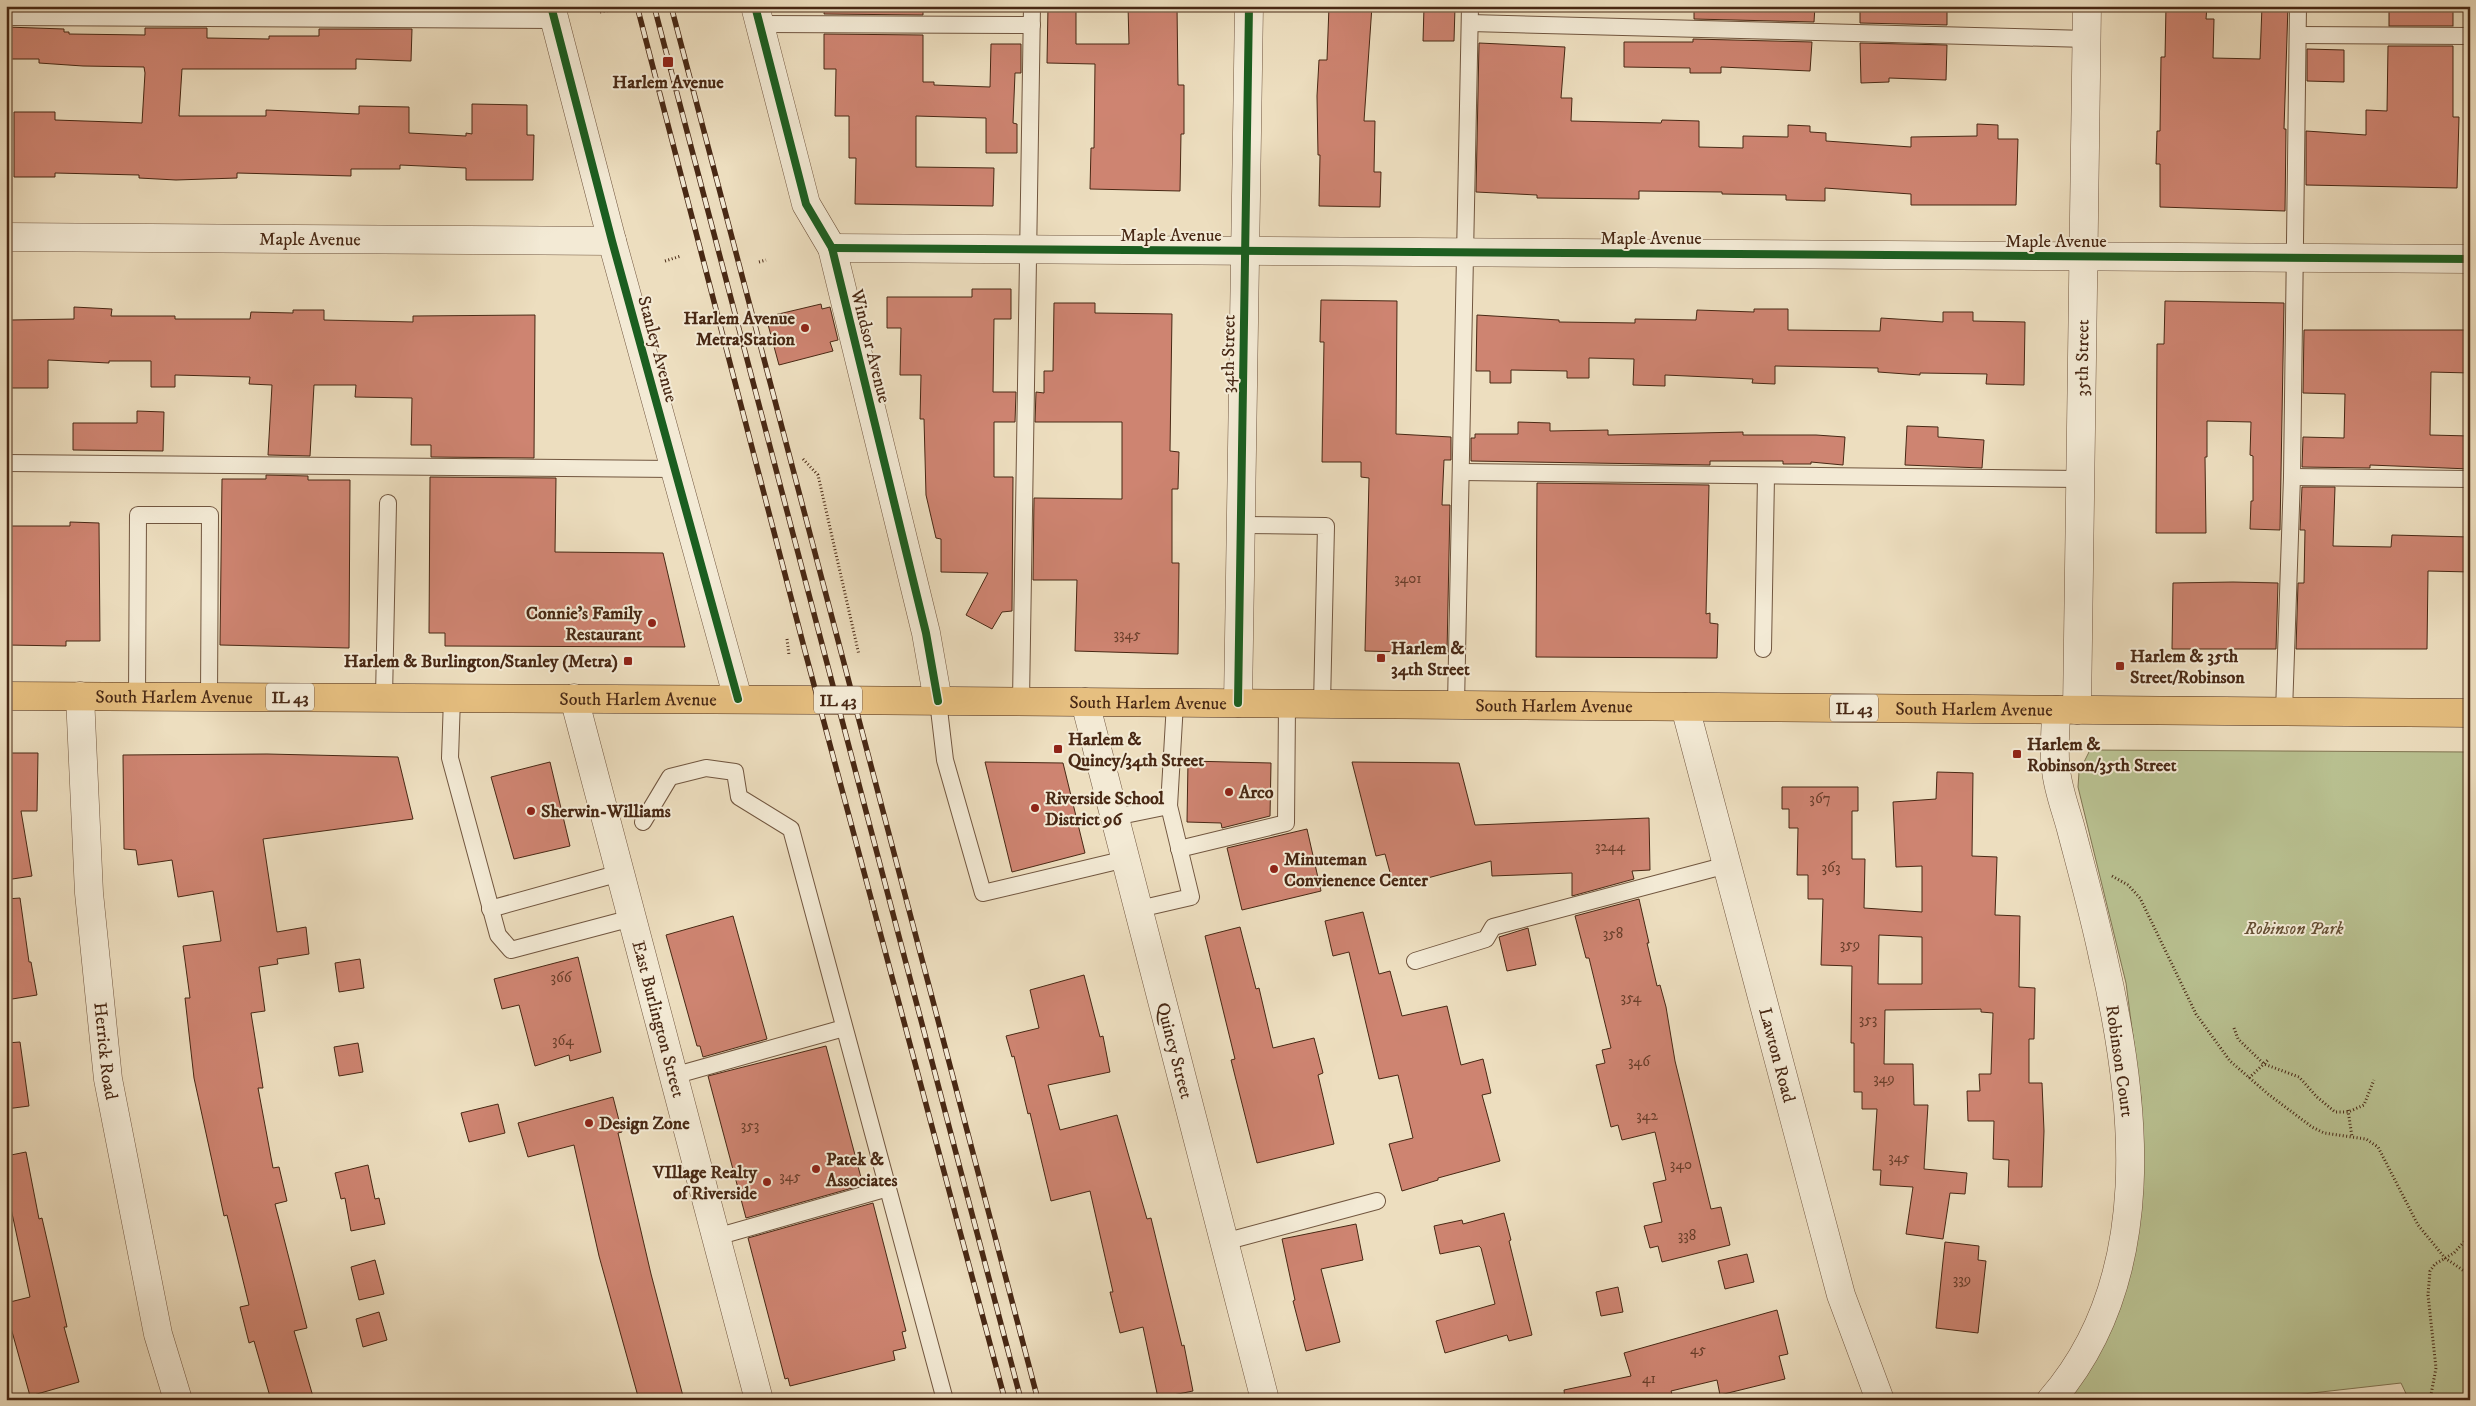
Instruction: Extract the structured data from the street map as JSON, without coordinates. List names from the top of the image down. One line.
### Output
{"streets":{"main road":["South Harlem Avenue","IL 43"],"street":["Maple Avenue","Windsor Avenue","Stanley Avenue","34th Street","35th Street","East Burlington Street","Herrick Road","Quincy Street","Lawton Road","Robinson Court"]},"crossings":[["Maple Avenue","Windsor Avenue"],["Maple Avenue","Stanley Avenue"],["Maple Avenue","34th Street"],["Maple Avenue","35th Street"],["Windsor Avenue","South Harlem Avenue"],["Stanley Avenue","South Harlem Avenue"],["34th Street","South Harlem Avenue"],["35th Street","South Harlem Avenue"],["35th Street","Robinson Court"],["South Harlem Avenue","East Burlington Street"],["South Harlem Avenue","Herrick Road"],["South Harlem Avenue","Quincy Street"],["South Harlem Avenue","Lawton Road"],["South Harlem Avenue","Robinson Court"]],"parks":["Robinson Park"],"places":{"transit":["Harlem Avenue","Harlem & 34th Street","Harlem & Burlington/Stanley (Metra)","Harlem & 35th Street/Robinson","Harlem & Quincy/34th Street","Harlem & Robinson/35th Street"],"other":["Harlem Avenue Metra Station","Connie's Family Restaurant","Arco","Riverside School District 96","Sherwin-Williams","Minuteman Convienence Center","Design Zone","Patek & Associates","VIllage Realty of Riverside"]},"house_numbers":["3401","3345","367","3244","363","358","359","366","354","353","364","346","349","342","353","345","340","345","338","339","45","41"]}
